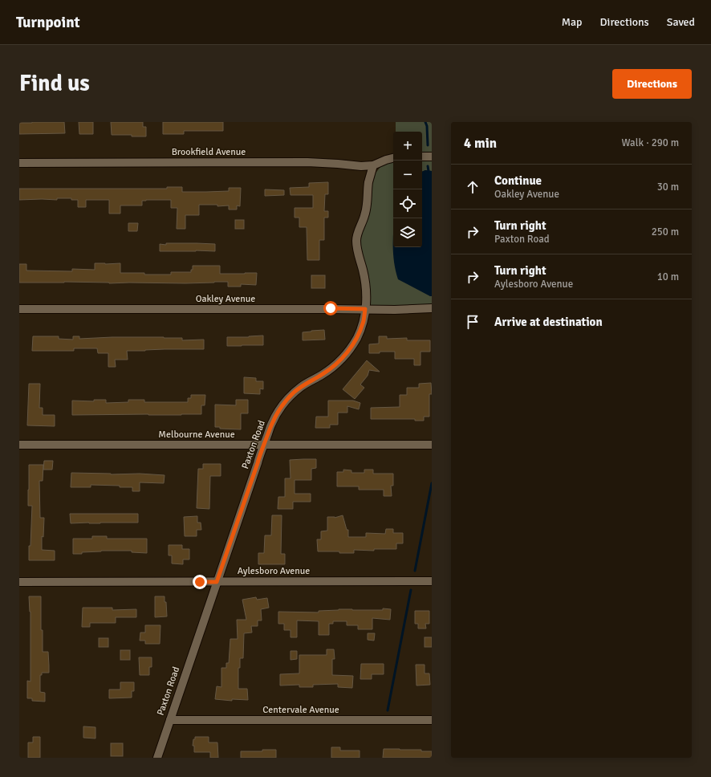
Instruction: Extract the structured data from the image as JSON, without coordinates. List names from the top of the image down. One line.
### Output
{"streets":{"street":["Brookfield Avenue","Oakley Avenue","Melbourne Avenue","Paxton Road","Aylesboro Avenue","Centervale Avenue"]},"crossings":[["Brookfield Avenue","Paxton Road"],["Oakley Avenue","Paxton Road"],["Melbourne Avenue","Paxton Road"],["Paxton Road","Aylesboro Avenue"],["Paxton Road","Centervale Avenue"]],"page":{"header":"Turnpoint","nav":["Map","Directions","Saved"],"buttons":"Directions","title":"Find us","heading":["4 min","Walk · 290 m"],"map_buttons":["+","−"],"list":[["Continue","Oakley Avenue","30 m"],["Turn right","Paxton Road","250 m"],["Turn right","Aylesboro Avenue","10 m"],"Arrive at destination"]}}
